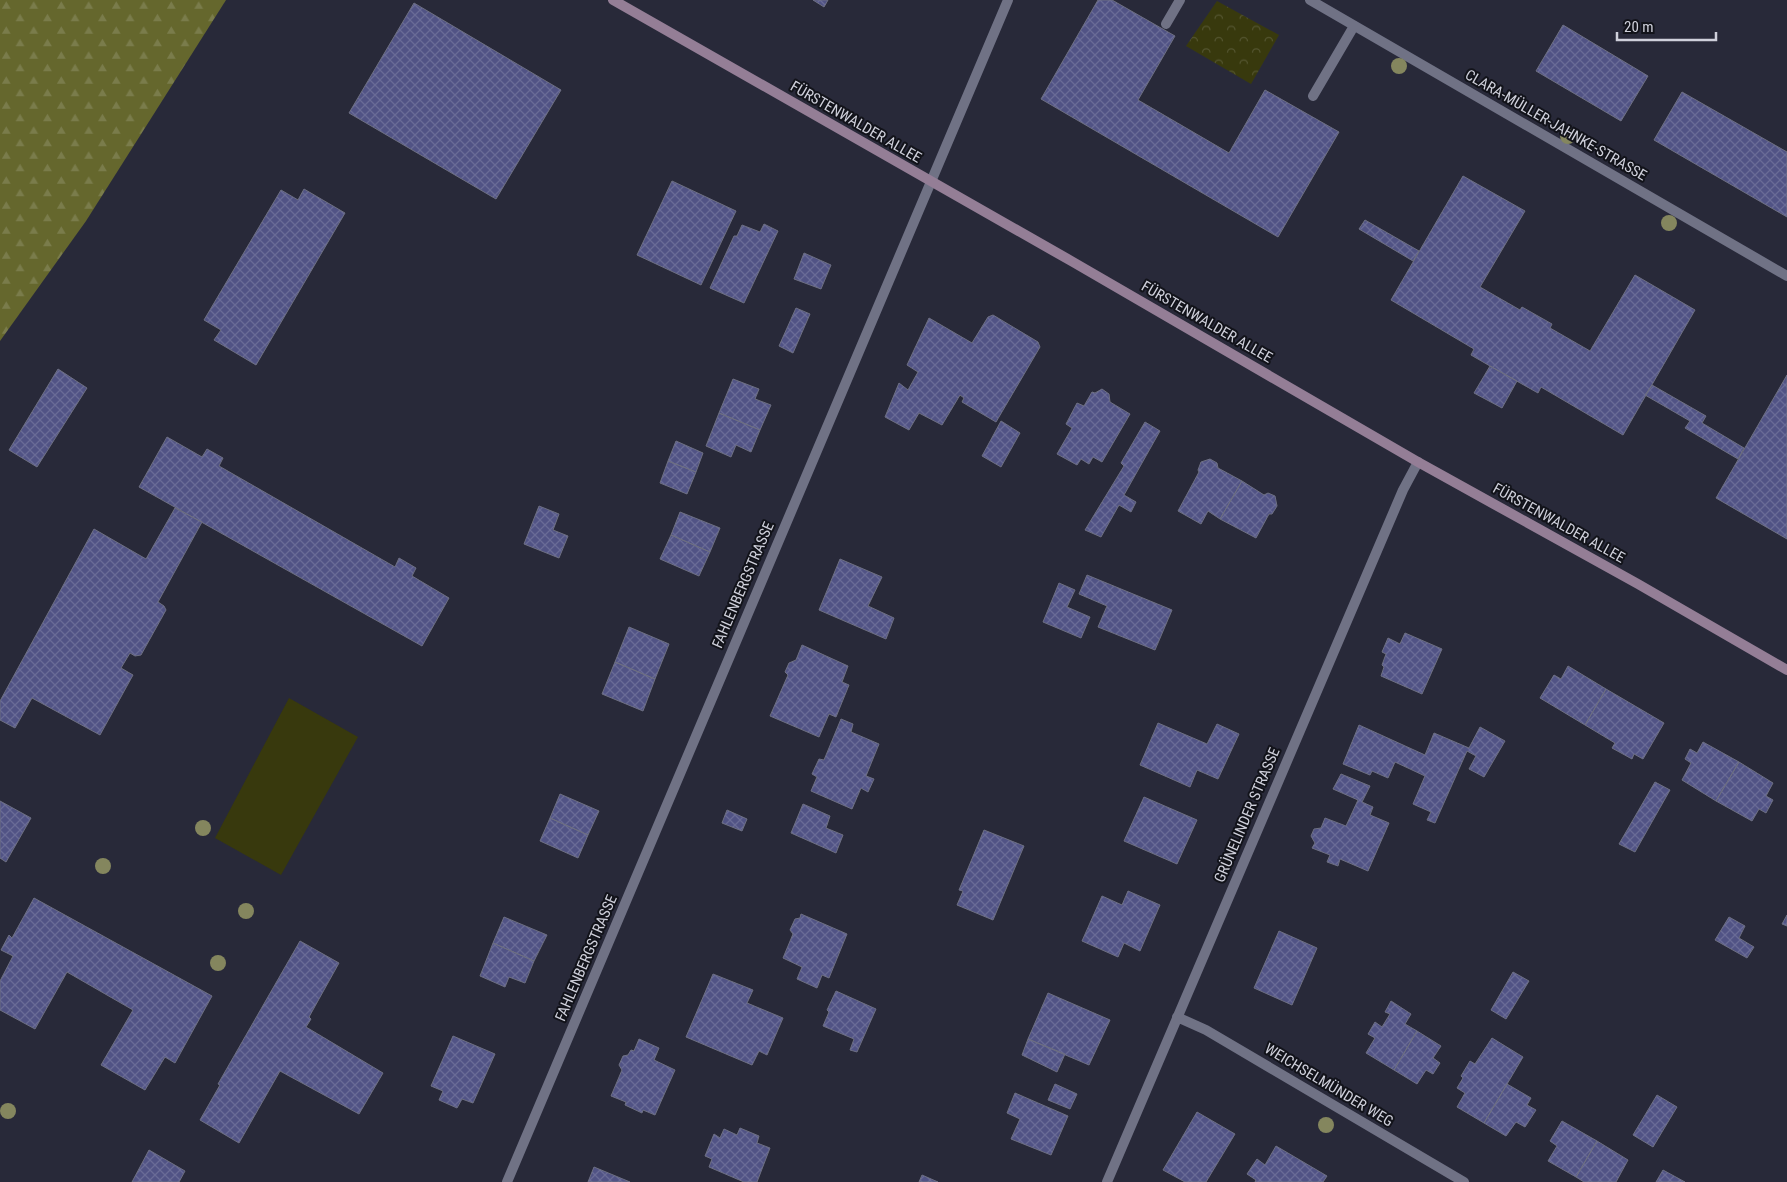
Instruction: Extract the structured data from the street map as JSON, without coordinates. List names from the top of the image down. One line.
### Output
{"streets":{"main road":["FÜRSTENWALDER ALLEE"],"street":["CLARA-MÜLLER-JAHNKE-STRASSE","FAHLENBERGSTRASSE","GRÜNELINDER STRASSE","WEICHSELMÜNDER WEG"]},"crossings":[["FÜRSTENWALDER ALLEE","FAHLENBERGSTRASSE"],["FÜRSTENWALDER ALLEE","GRÜNELINDER STRASSE"],["GRÜNELINDER STRASSE","WEICHSELMÜNDER WEG"]],"scale_bar":"20 m"}
